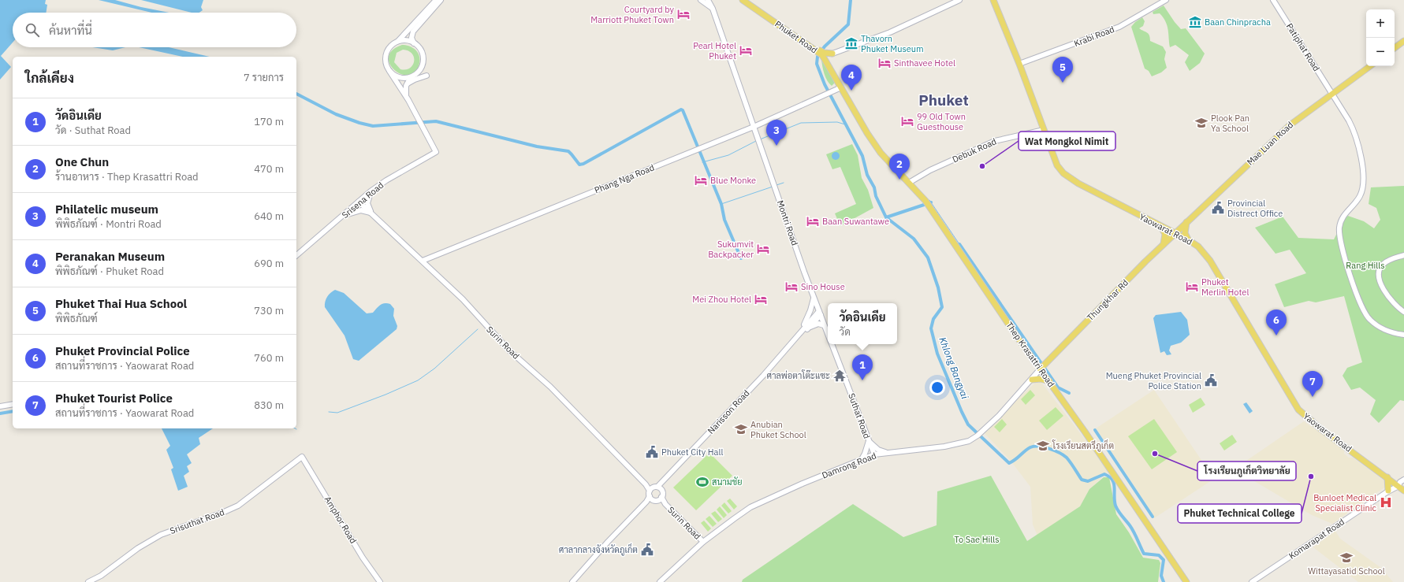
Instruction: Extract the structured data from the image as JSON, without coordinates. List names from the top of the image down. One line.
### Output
{"streets":{"main road":["Phuket Road","Mae Luan Road","Yaowarat Road","Thungkhar Rd","Thep Krasattri Road"],"street":["Krabi Road","Patiphat Road","Debuk Road","Phang Nga Road","Srisena Road","Montri Road","Surin Road","Narisson Road","Suthat Road","Damrong Road","Amphor Road","Srisuthat Road","Komarapat Road"]},"crossings":[["Krabi Road","Yaowarat Road"],["Phuket Road","Phang Nga Road"],["Phuket Road","Thep Krasattri Road"],["Patiphat Road","Mae Luan Road"],["Mae Luan Road","Yaowarat Road"],["Mae Luan Road","Thungkhar Rd"],["Debuk Road","Yaowarat Road"],["Debuk Road","Thep Krasattri Road"],["Phang Nga Road","Montri Road"],["Phang Nga Road","Surin Road"],["Srisena Road","Surin Road"],["Montri Road","Narisson Road"],["Montri Road","Suthat Road"],["Yaowarat Road","Thungkhar Rd"],["Yaowarat Road","Komarapat Road"],["Thungkhar Rd","Thep Krasattri Road"],["Thungkhar Rd","Damrong Road"],["Surin Road","Damrong Road"],["Thep Krasattri Road","Damrong Road"],["Narisson Road","Suthat Road"],["Suthat Road","Damrong Road"],["Amphor Road","Srisuthat Road"]],"districts":["Phuket"],"water":["Khlong Bangyai"],"parks":["Rang Hills","To Sae Hills"],"places":{"hotel":["Courtyard by Marriott Phuket Town","Pearl Hotel Phuket","Sinthavee Hotel","99 Old Town Guesthouse","Blue Monke","Baan Suwantawe","Sukumvit Backpacker","Sino House","Phuket Merlin Hotel","Mei Zhou Hotel"],"museum":["Baan Chinpracha","Thavorn Phuket Museum"],"school or university":["Plook Pan Ya School","Anubian Phuket School","โรงเรียนสตรีภูเก็ต","Wittayasatid School"],"other":["Wat Mongkol Nimit","โรงเรียนภูเก็ตวิทยาลัย","Phuket Technical College"],"public building":["Provincial Distrect Office","Mueng Phuket Provincial Police Station","Phuket City Hall","ศาลากลางจังหวัดภูเก็ต"],"temple":["ศาลพ่อตาโต๊ะแซะ"],"sports":["สนามชัย"],"hospital":["Bunloet Medical Specialist Clinic"]},"page":{"map_buttons":["+","−"],"search":"ค้นหาที่นี่","pins":["5","4","3","2","6","1","7"],"heading":["ใกล้เคียง","7 รายการ"],"list":[{"mark":"1","name":"วัดอินเดีย","note":"วัด · Suthat Road","value":"170 m"},{"mark":"2","name":"One Chun","note":"ร้านอาหาร · Thep Krasattri Road","value":"470 m"},{"mark":"3","name":"Philatelic museum","note":"พิพิธภัณฑ์ · Montri Road","value":"640 m"},{"mark":"4","name":"Peranakan Museum","note":"พิพิธภัณฑ์ · Phuket Road","value":"690 m"},{"mark":"5","name":"Phuket Thai Hua School","note":"พิพิธภัณฑ์","value":"730 m"},{"mark":"6","name":"Phuket Provincial Police","note":"สถานที่ราชการ · Yaowarat Road","value":"760 m"},{"mark":"7","name":"Phuket Tourist Police","note":"สถานที่ราชการ · Yaowarat Road","value":"830 m"}],"popup":["วัดอินเดีย","วัด"]}}
